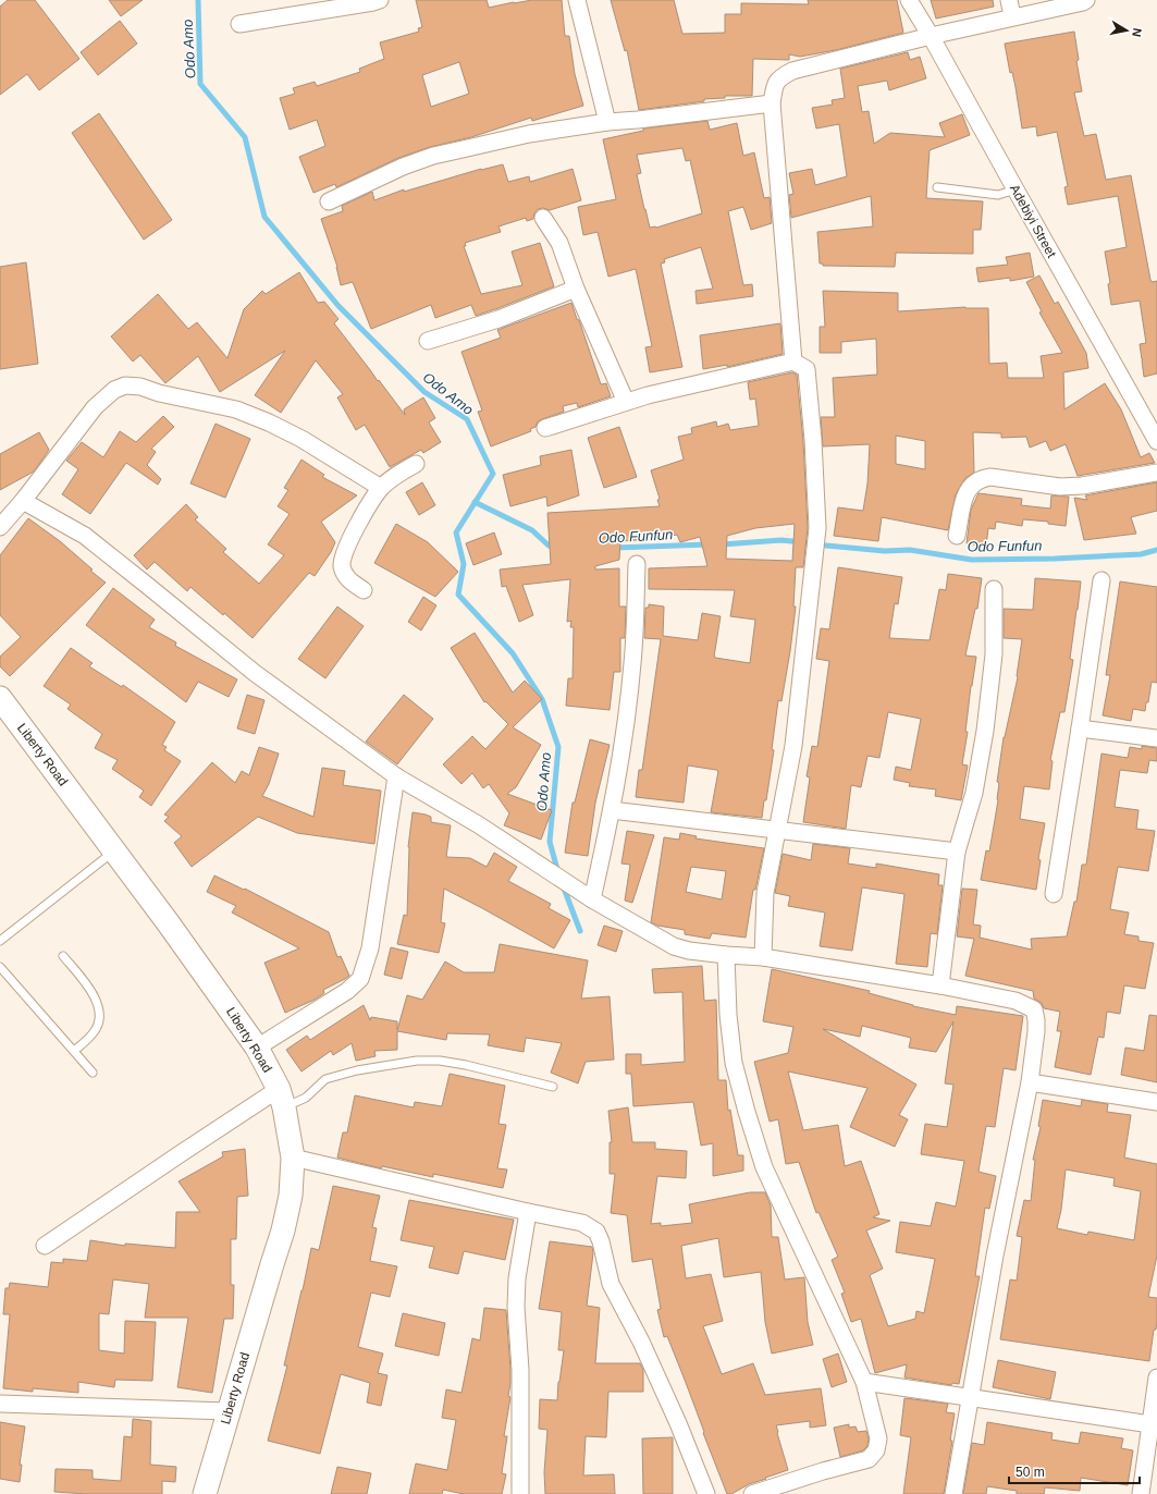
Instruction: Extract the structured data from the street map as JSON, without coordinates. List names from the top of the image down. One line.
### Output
{"streets":{"street":["Adebiyi Street","Liberty Road"]},"water":["Odo Amo","Odo Funfun"],"scale_bar":"50 m","north":"right"}
